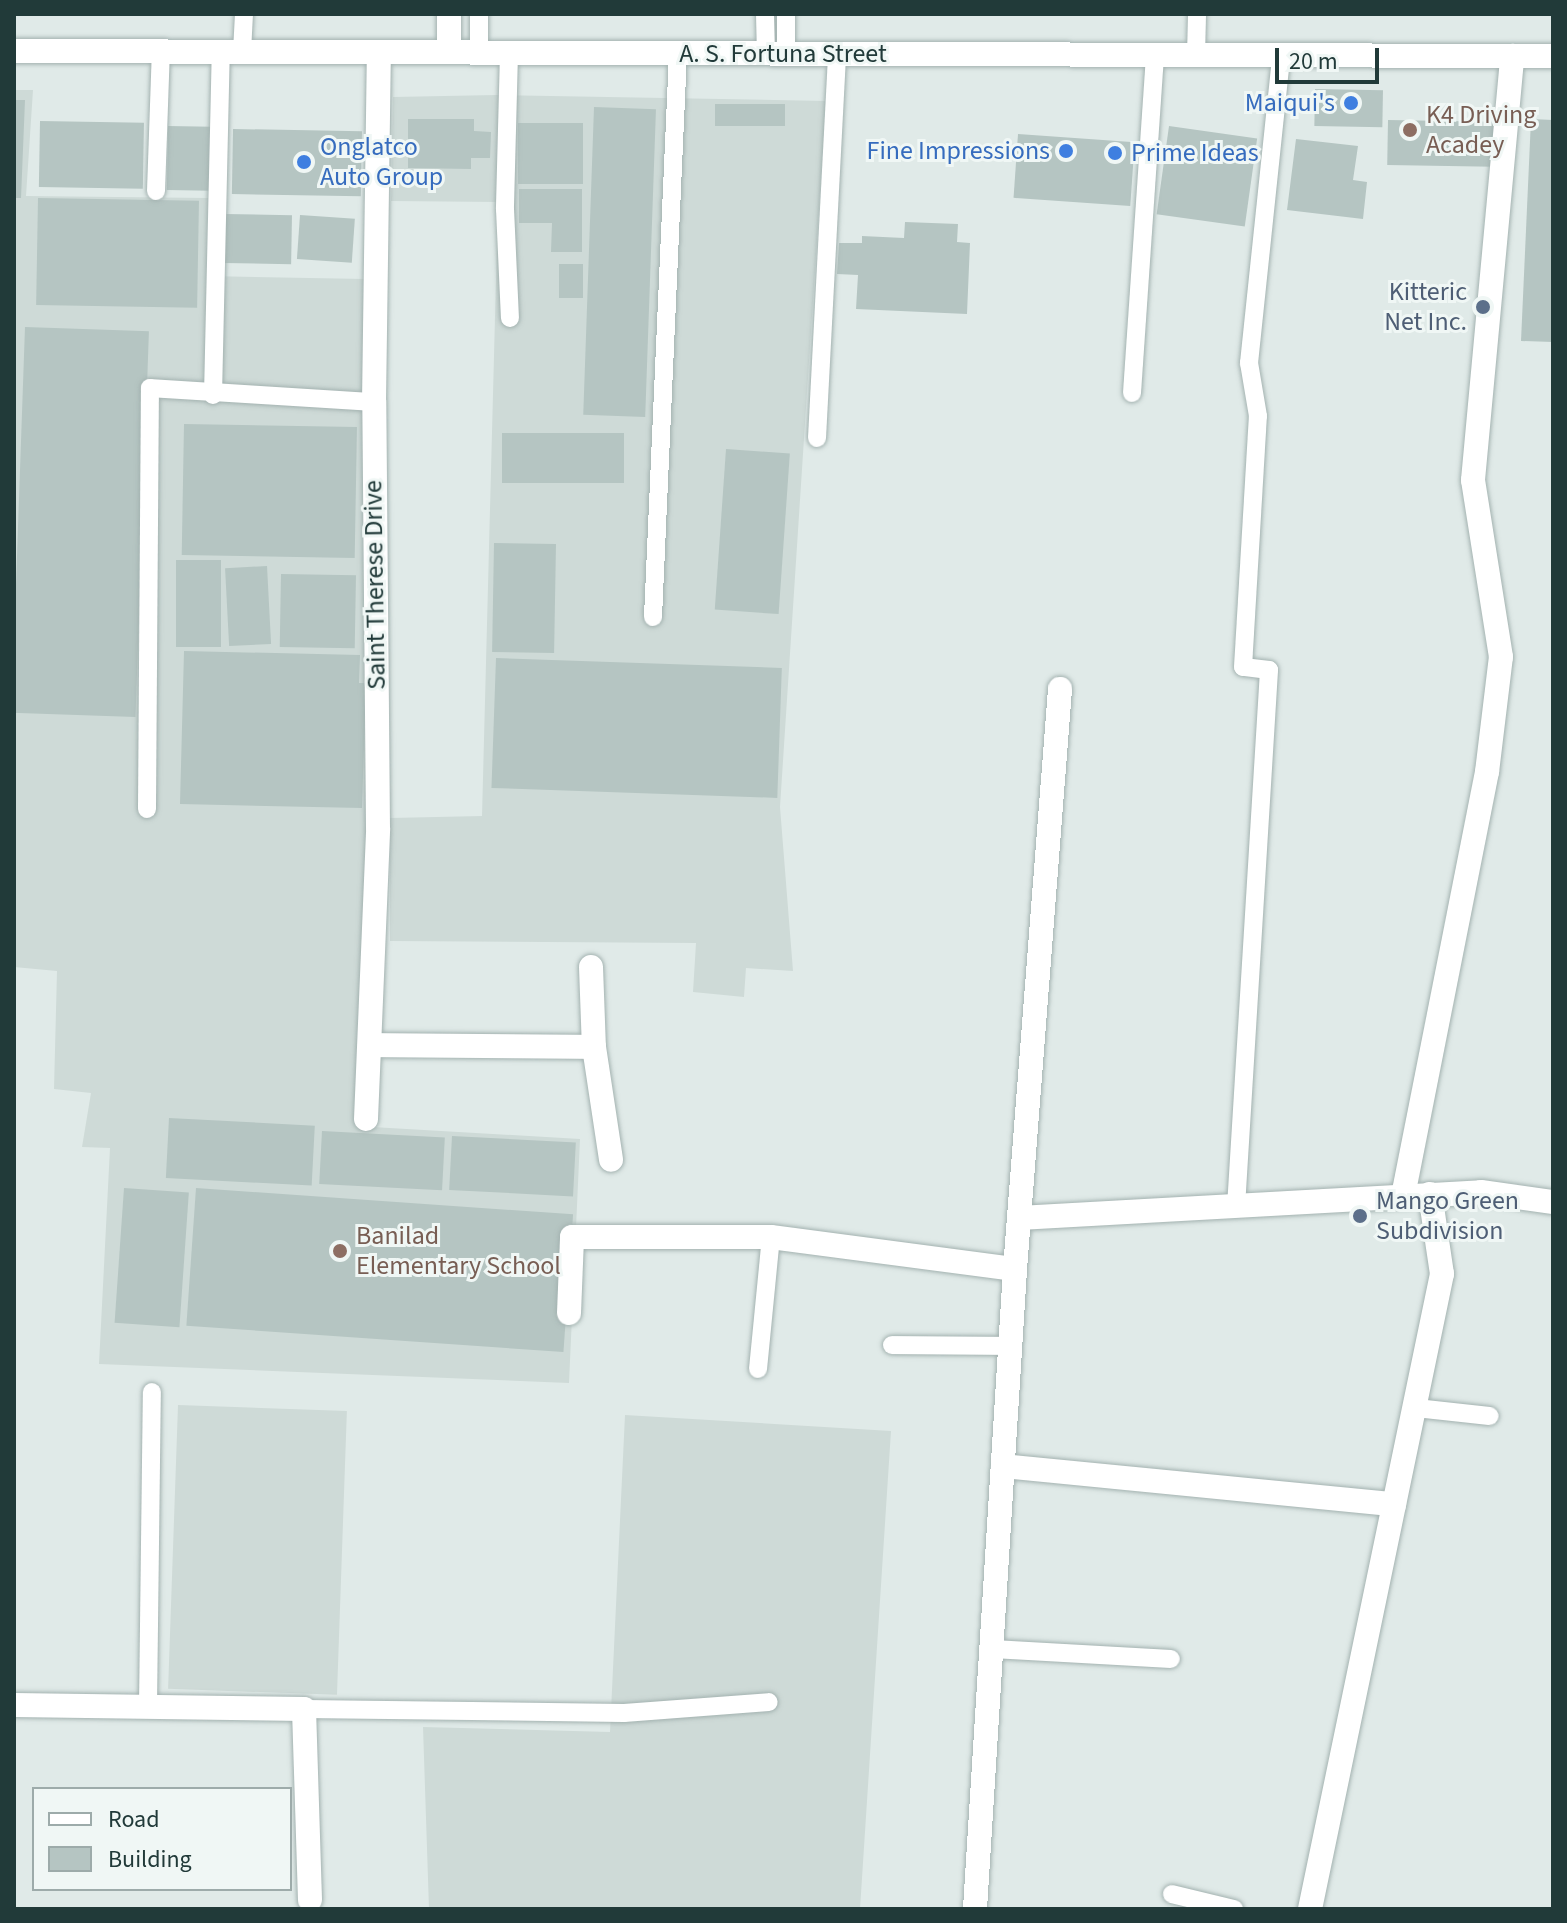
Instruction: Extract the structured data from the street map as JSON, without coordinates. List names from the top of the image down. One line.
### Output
{"streets":{"street":["A. S. Fortuna Street","Saint Therese Drive"]},"crossings":[["A. S. Fortuna Street","Saint Therese Drive"]],"places":["Maiqui's","K4 Driving Acadey","Fine Impressions","Prime Ideas","Onglatco Auto Group","Kitteric Net Inc.","Mango Green Subdivision","Banilad Elementary School"],"legend":["Road","Building"],"scale_bar":"20 m"}
